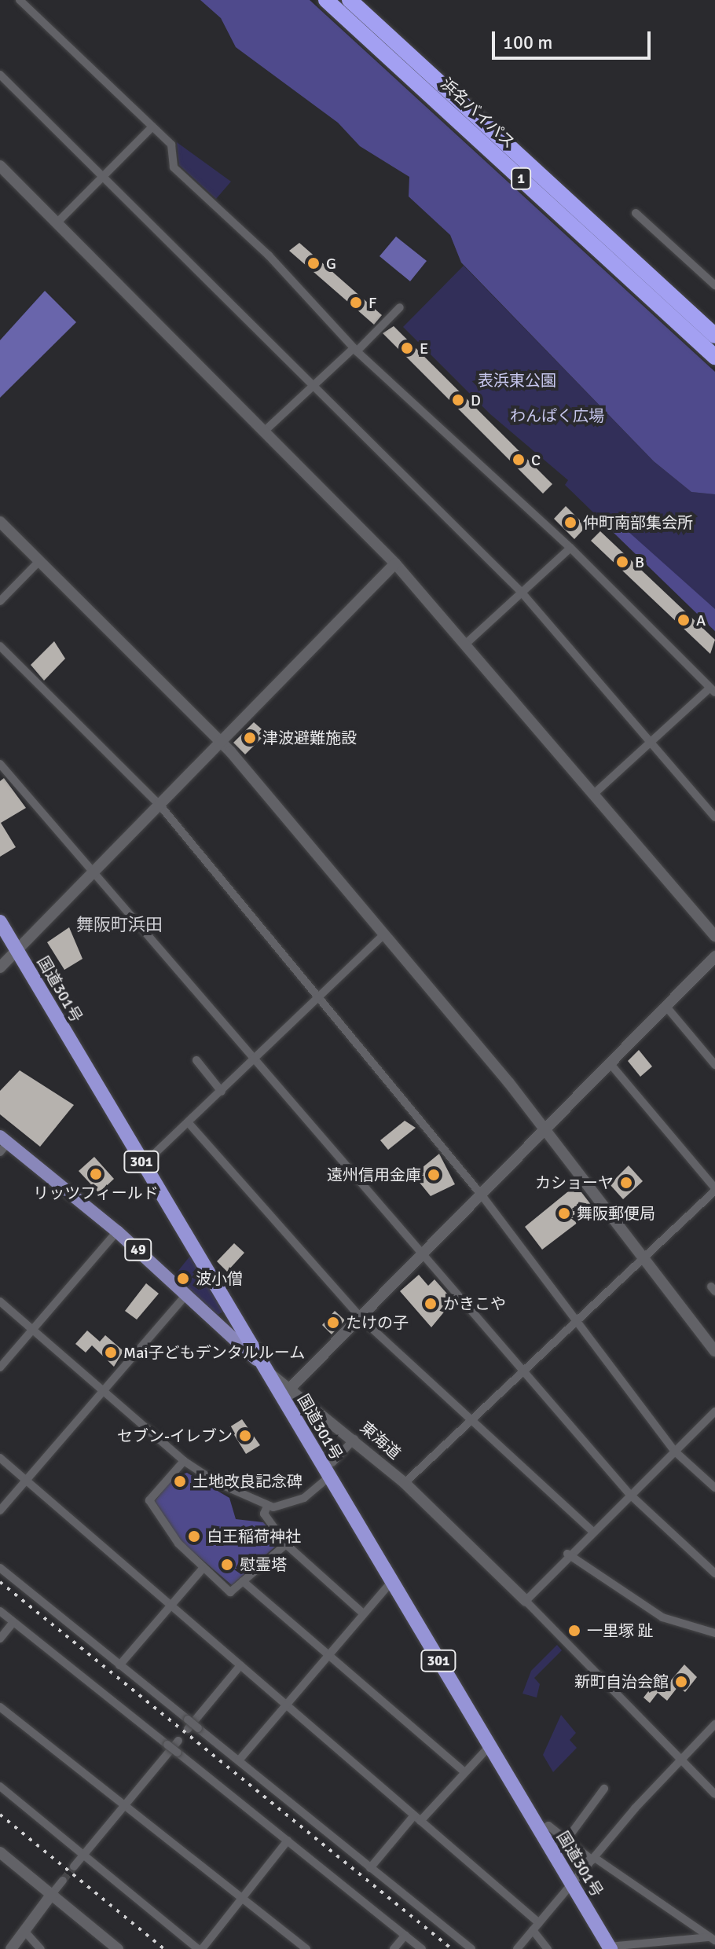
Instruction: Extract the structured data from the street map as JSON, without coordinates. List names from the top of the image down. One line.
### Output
{"streets":{"highway":["浜名バイパス","1","国道301号","301"],"main road":["49"],"street":["東海道"]},"crossings":[["国道301号","49"],["国道301号","東海道"]],"districts":["舞阪町浜田"],"parks":["表浜東公園","わんぱく広場"],"places":["G","F","E","D","C","仲町南部集会所","B","A","津波避難施設","リッツフィールド","遠州信用金庫","カショーヤ","舞阪郵便局","波小僧","かきこや","たけの子","Mai子どもデンタルルーム","セブン-イレブン","土地改良記念碑","白王稲荷神社","慰霊塔","一里塚 趾","新町自治会館"],"scale_bar":"100 m"}
